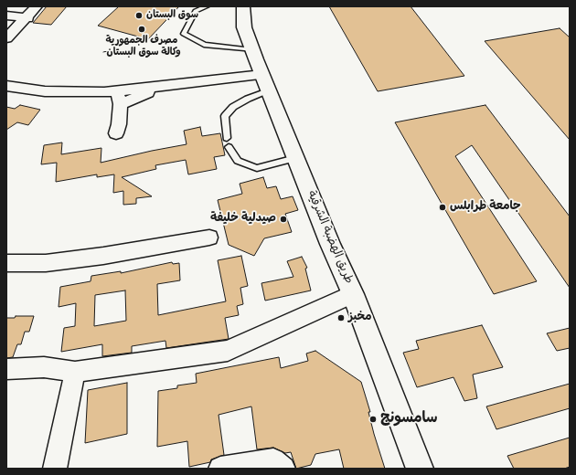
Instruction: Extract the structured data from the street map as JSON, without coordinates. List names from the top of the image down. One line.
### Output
{"streets":{"main road":["طريق الهضبة الشرقية"]},"places":["سوق البستان","مصرف الجمهورية -وكالة سوق البستان","جامعة طرابلس","صيدلية خليفة","مخبز","سامسونج"]}
